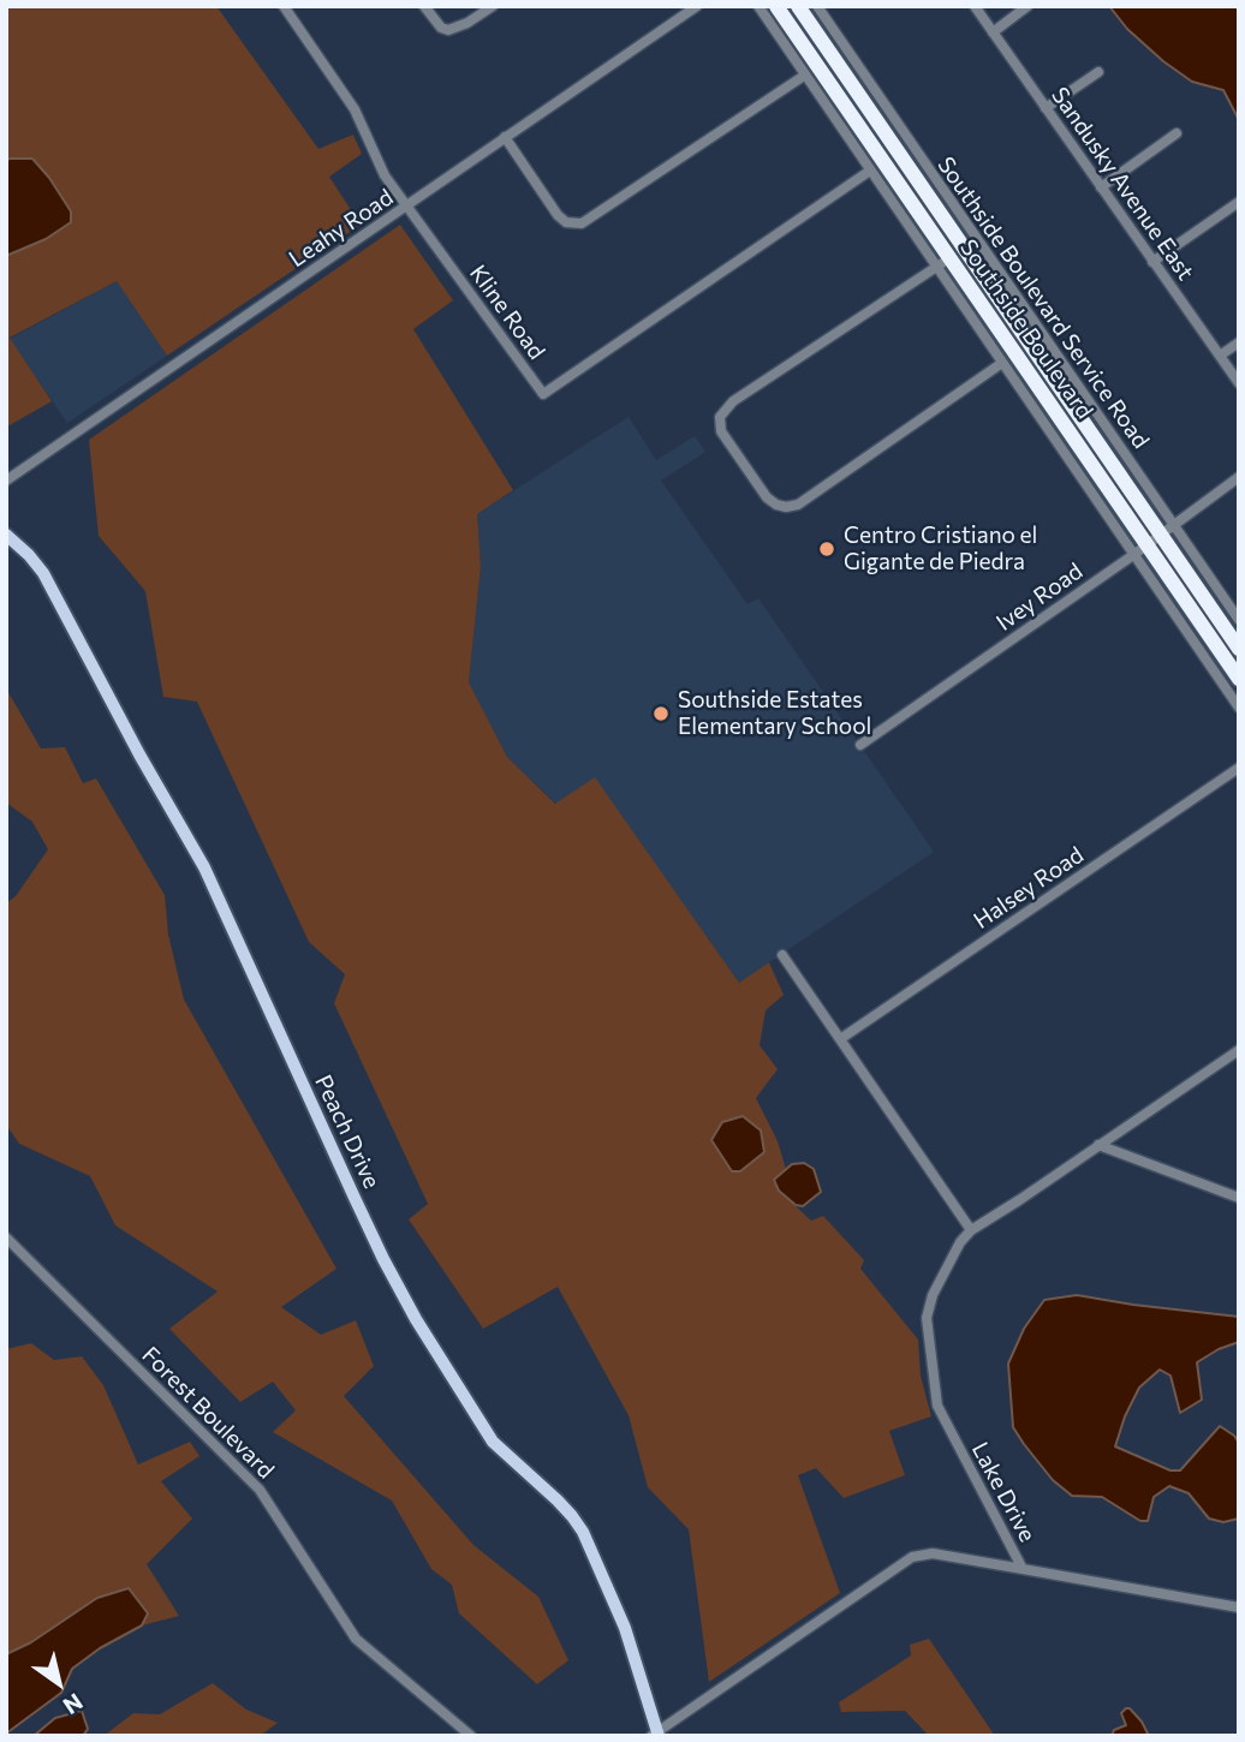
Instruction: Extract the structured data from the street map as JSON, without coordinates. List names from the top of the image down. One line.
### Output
{"streets":{"highway":["Southside Boulevard"],"main road":["Peach Drive"],"street":["Sandusky Avenue East","Leahy Road","Southside Boulevard Service Road","Kline Road","Ivey Road","Halsey Road","Forest Boulevard","Lake Drive"]},"crossings":[["Leahy Road","Kline Road"],["Southside Boulevard Service Road","Southside Boulevard"],["Southside Boulevard","Ivey Road"]],"places":["Centro Cristiano el Gigante de Piedra","Southside Estates Elementary School"],"north":"bottom right"}
